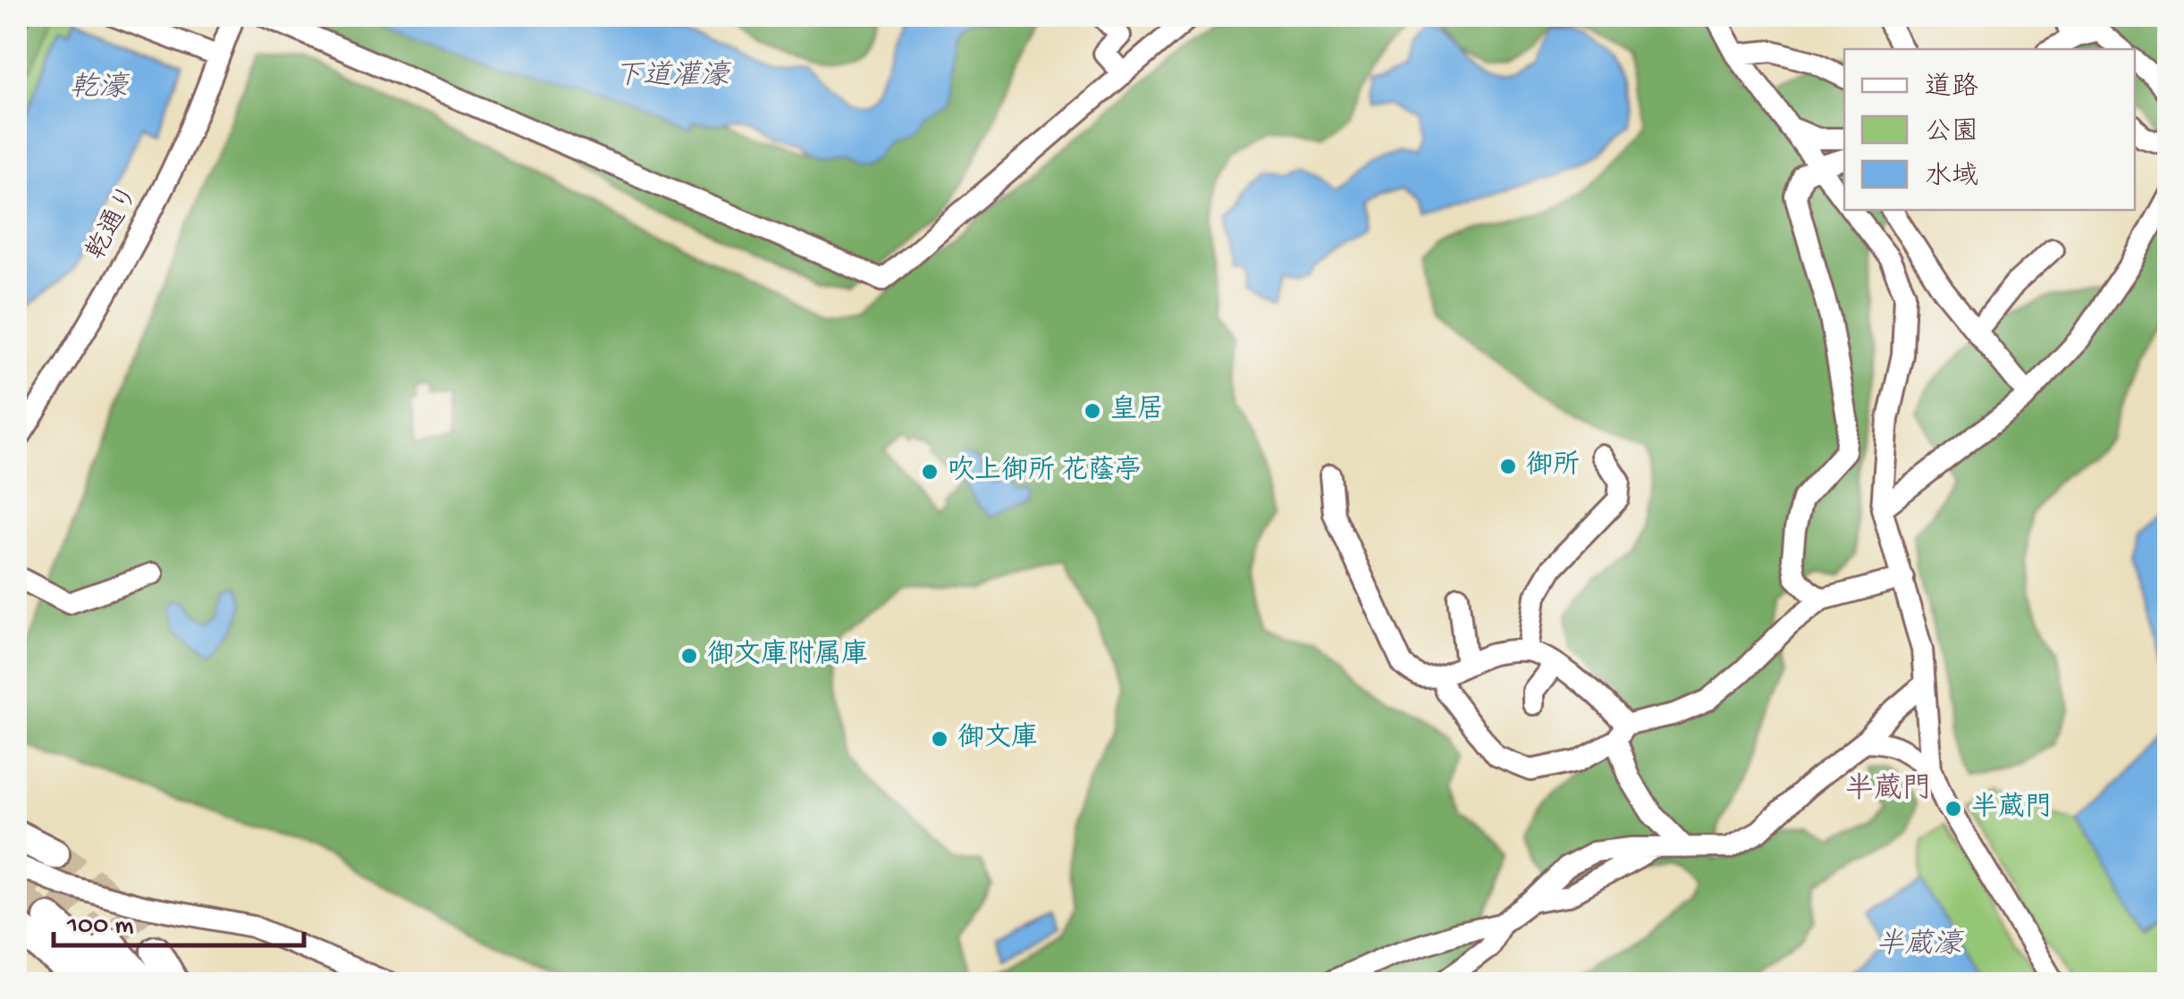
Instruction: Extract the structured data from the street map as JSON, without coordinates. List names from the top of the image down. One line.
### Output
{"streets":{"street":["乾通り"]},"districts":["半蔵門"],"water":["下道灌濠","乾濠","半蔵濠"],"places":["皇居","御所","吹上御所 花蔭亭","御文庫附属庫","御文庫","半蔵門"],"legend":["道路","公園","水域"],"scale_bar":"100 m"}
